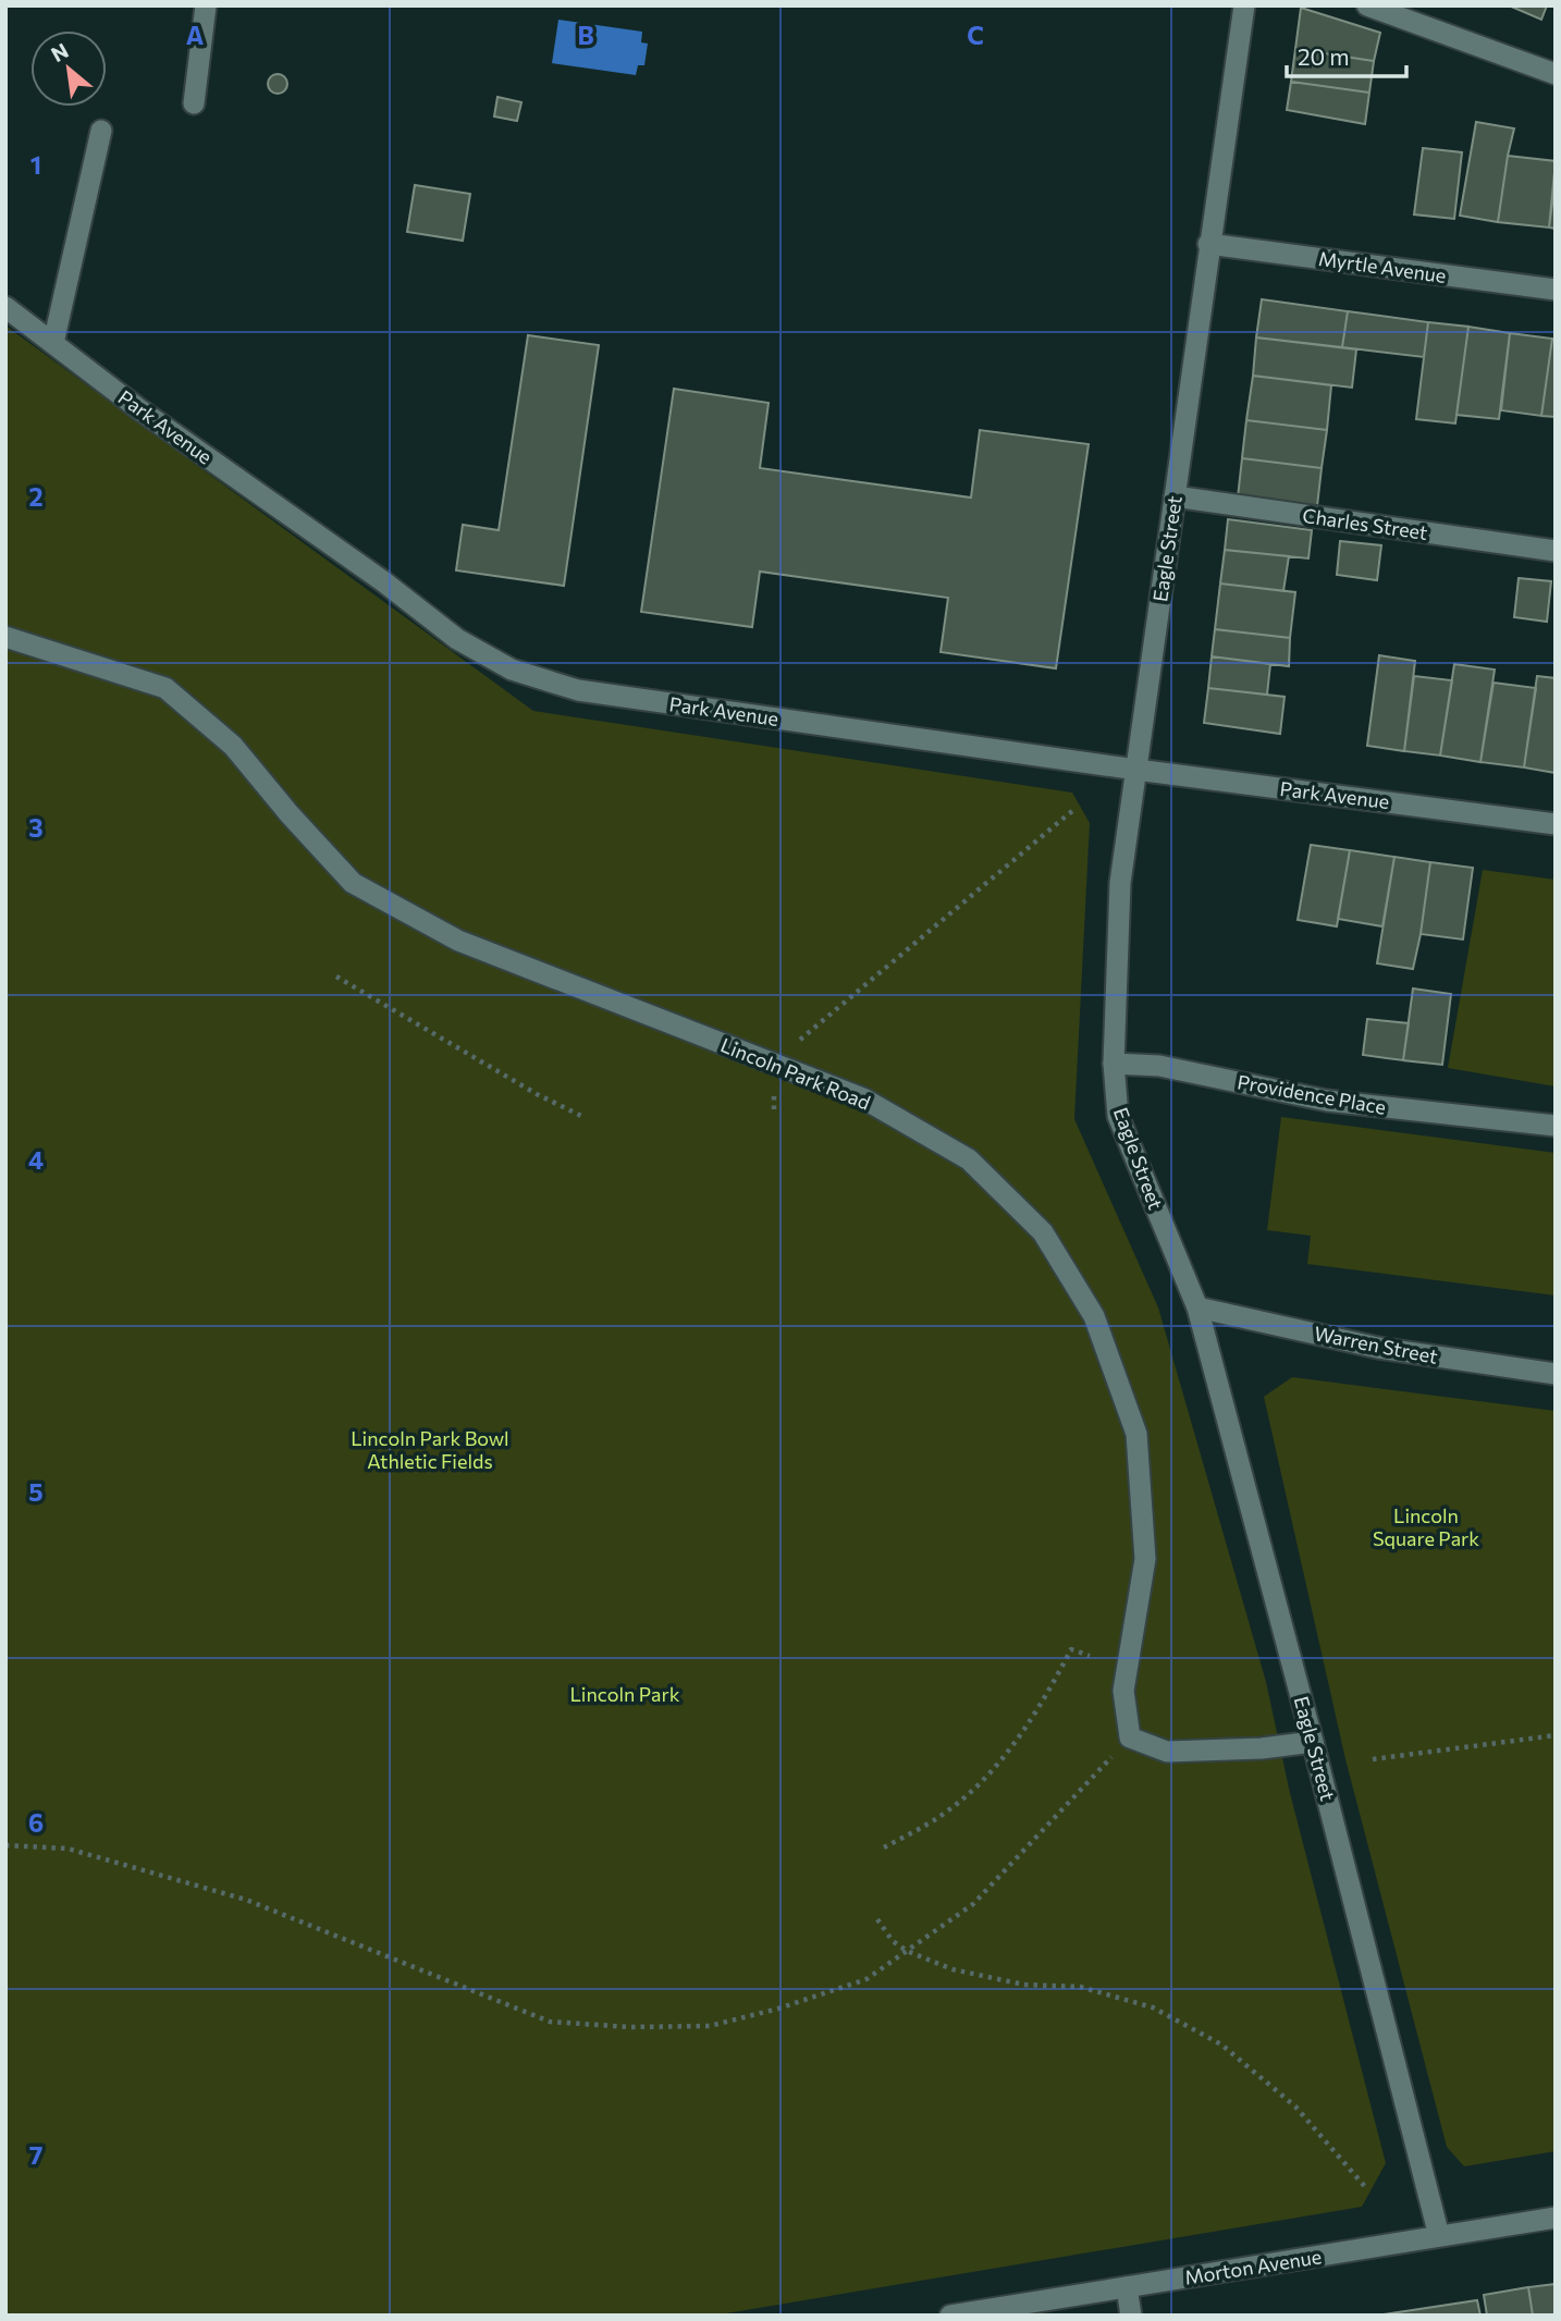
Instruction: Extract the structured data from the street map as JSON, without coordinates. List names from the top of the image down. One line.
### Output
{"streets":{"street":["Myrtle Avenue","Park Avenue","Charles Street","Eagle Street","Lincoln Park Road","Providence Place","Warren Street","Morton Avenue"]},"crossings":[["Myrtle Avenue","Eagle Street"],["Park Avenue","Eagle Street"],["Charles Street","Eagle Street"],["Eagle Street","Providence Place"],["Eagle Street","Warren Street"],["Eagle Street","Morton Avenue"]],"parks":["Lincoln Park Bowl Athletic Fields","Lincoln Square Park","Lincoln Park"],"scale_bar":"20 m","north":"top left","grid":{"columns":["A","B","C"],"rows":["1","2","3","4","5","6","7"]}}
